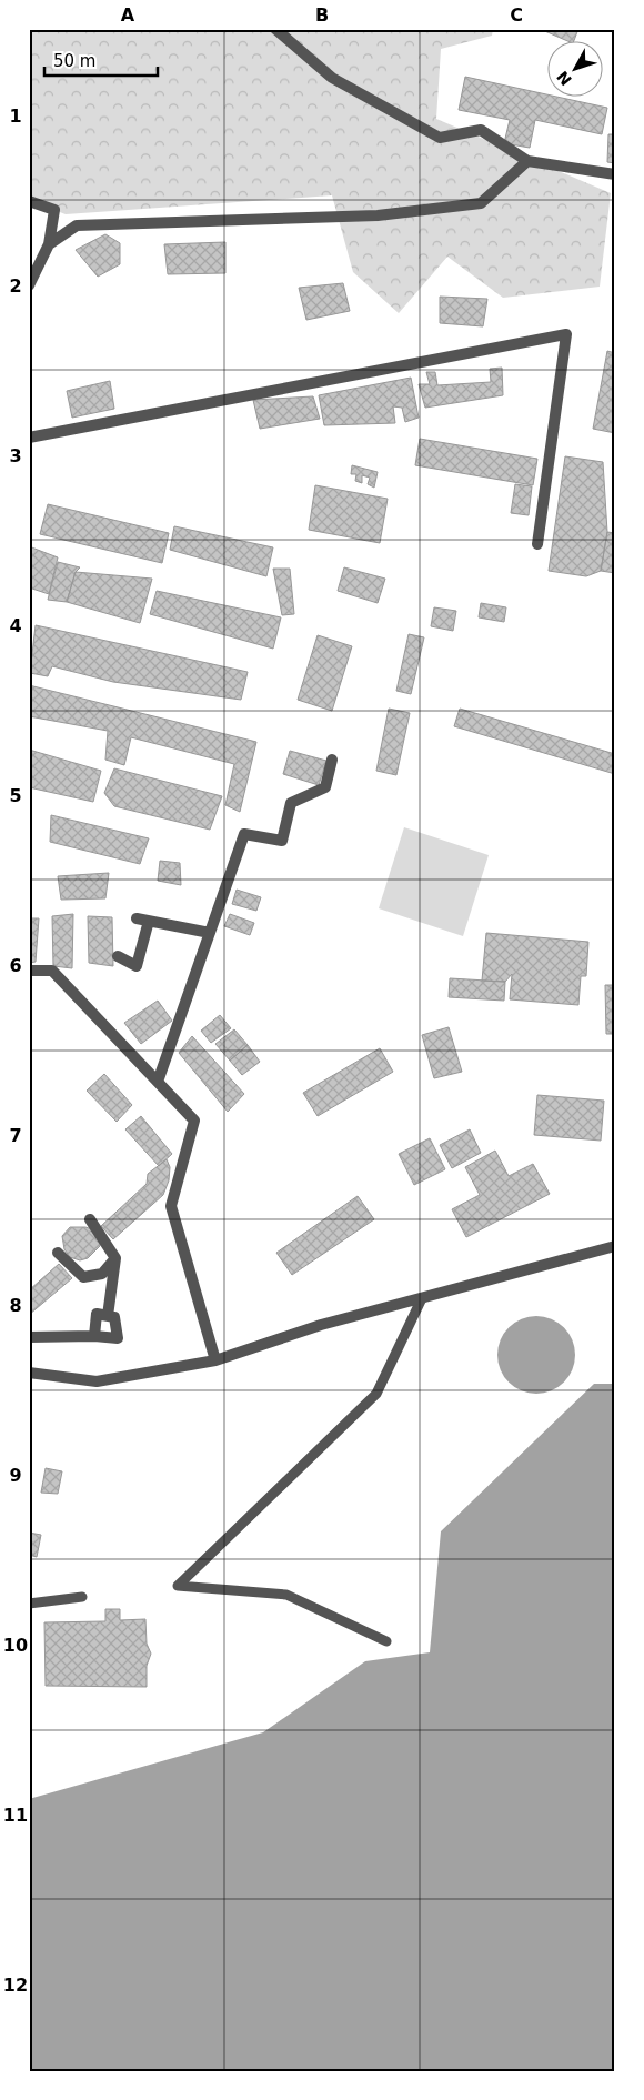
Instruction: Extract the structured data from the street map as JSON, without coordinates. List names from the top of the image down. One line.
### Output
{"scale_bar":"50 m","north":"bottom left","grid":{"columns":["A","B","C"],"rows":["1","2","3","4","5","6","7","8","9","10","11","12"]}}
